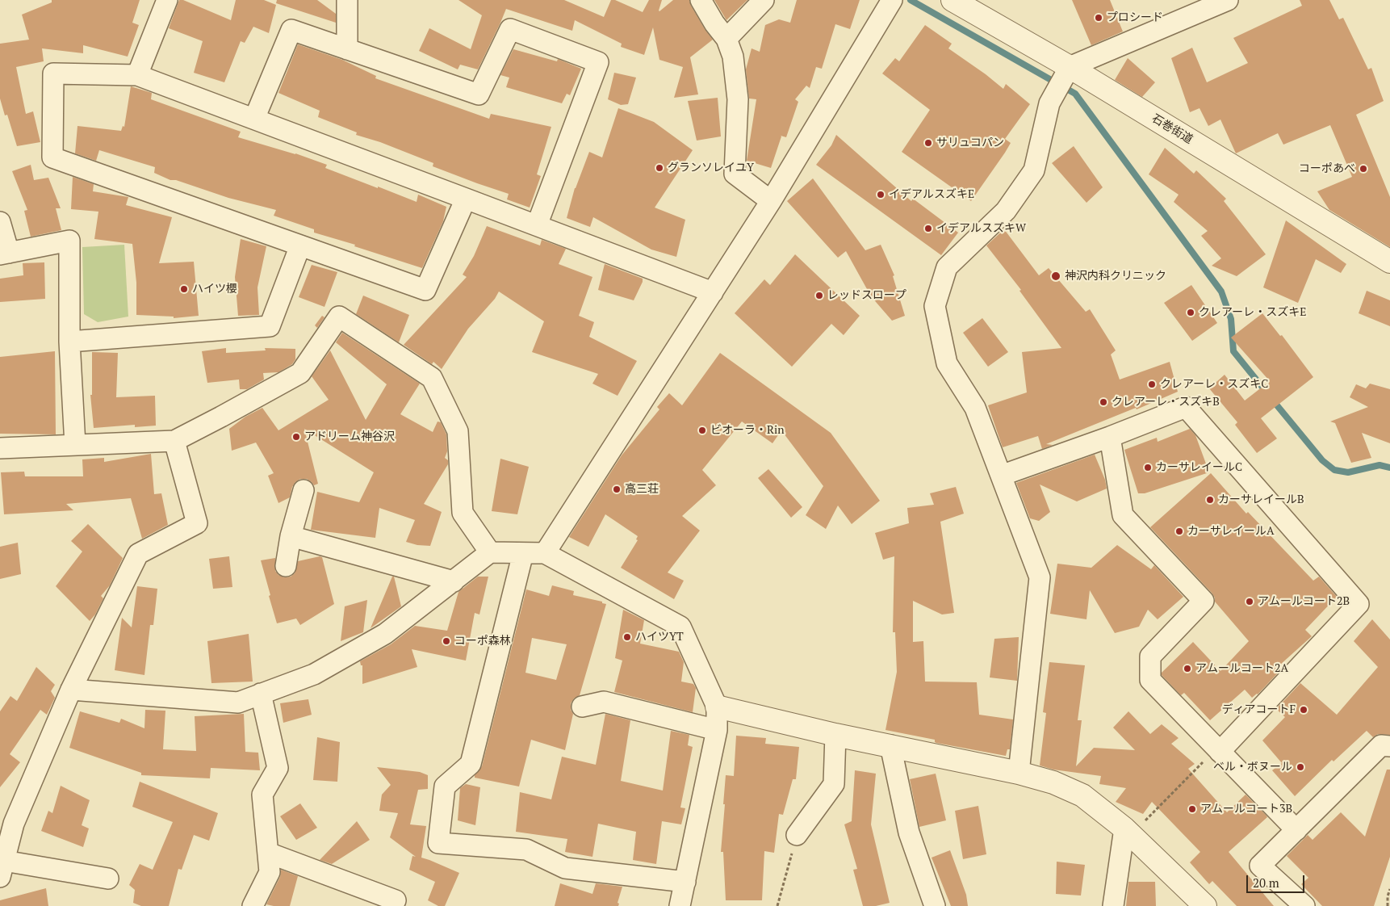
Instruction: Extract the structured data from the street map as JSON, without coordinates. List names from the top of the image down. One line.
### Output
{"streets":{"street":["石巻街道"]},"places":["プロシード","サリュコパン","グランソレイユY","コーポあべ","イデアルスズキE","イデアルスズキW","神沢内科クリニック","ハイツ櫻","レッドスロープ","クレアーレ・スズキE","クレアーレ・スズキC","クレアーレ・スズキB","ビオーラ・Rin","アドリーム神谷沢","カーサレイールC","高三荘","カーサレイールB","カーサレイールA","アムールコート2B","ハイツYT","コーポ森林","アムールコート2A","ディアコートF","ベル・ボヌール","アムールコート3B"],"scale_bar":"20 m"}
